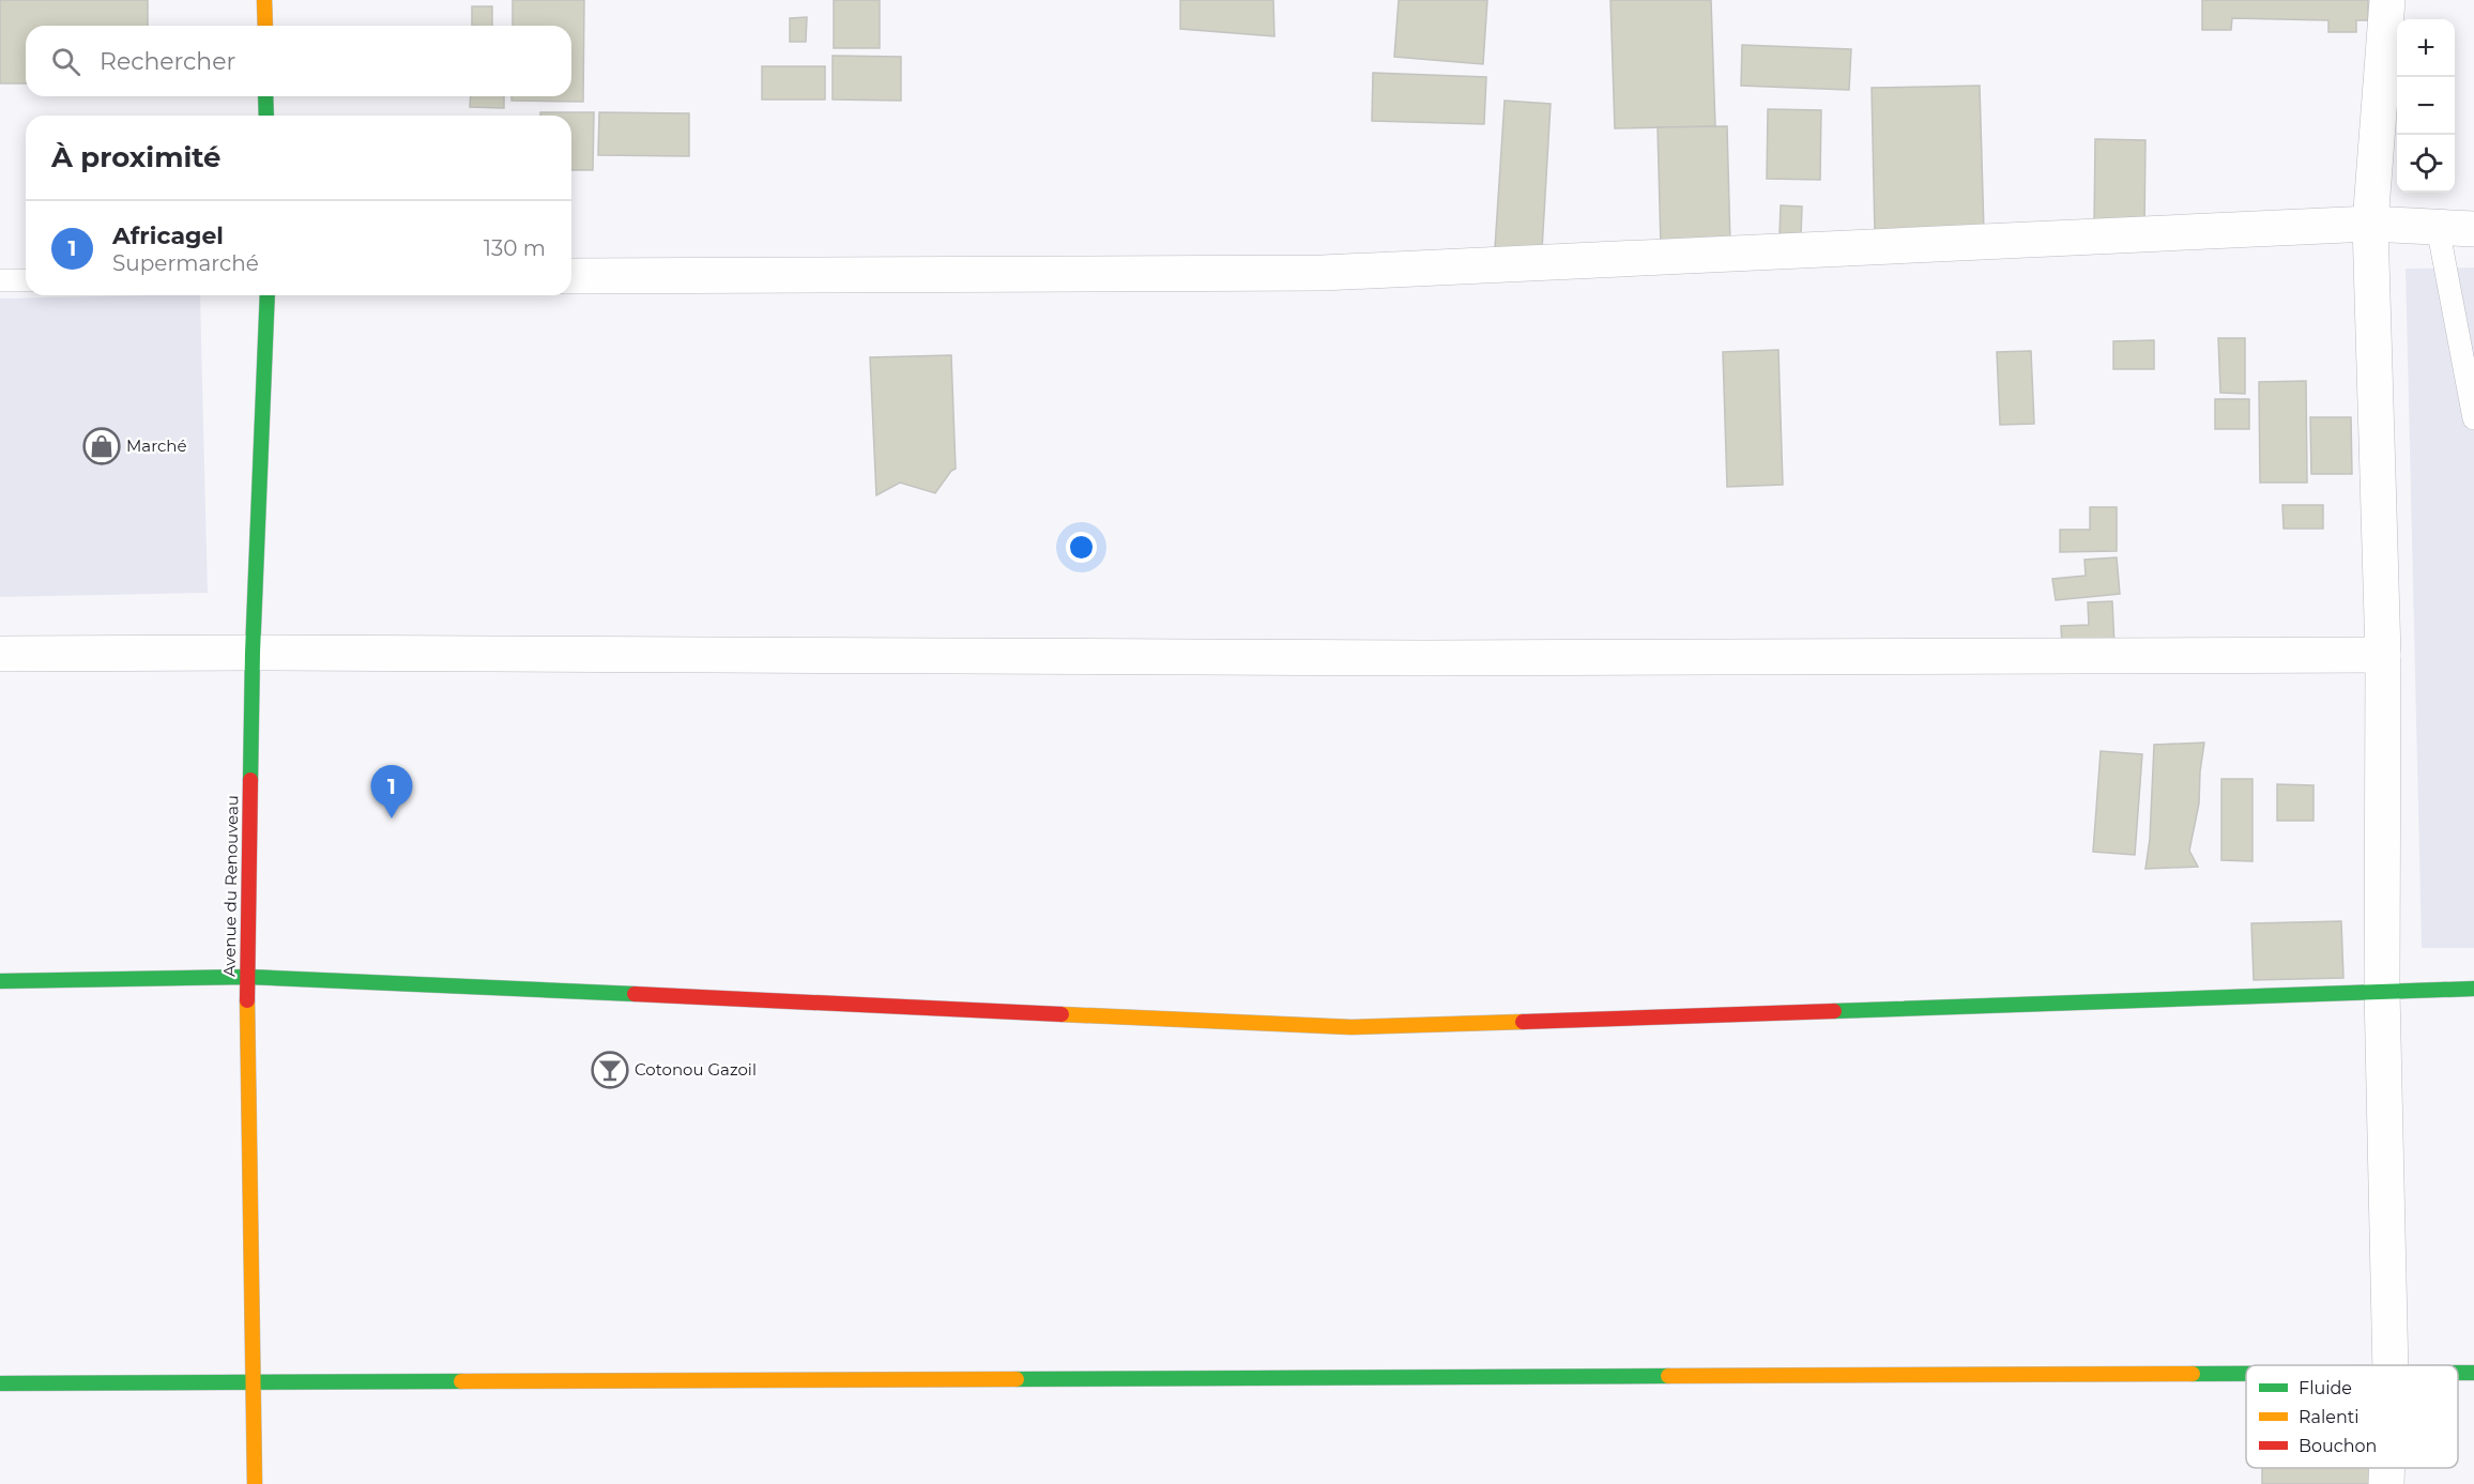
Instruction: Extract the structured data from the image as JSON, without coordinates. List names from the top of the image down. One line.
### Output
{"streets":{"street":["Avenue du Renouveau"]},"places":{"shop":["Marché"],"bar":["Cotonou Gazoil"]},"legend":["Fluide","Ralenti","Bouchon"],"page":{"map_buttons":["+","−"],"search":"Rechercher","heading":"À proximité","list":[{"mark":"1","name":"Africagel","note":"Supermarché","value":"130 m"}],"pins":"1"}}
